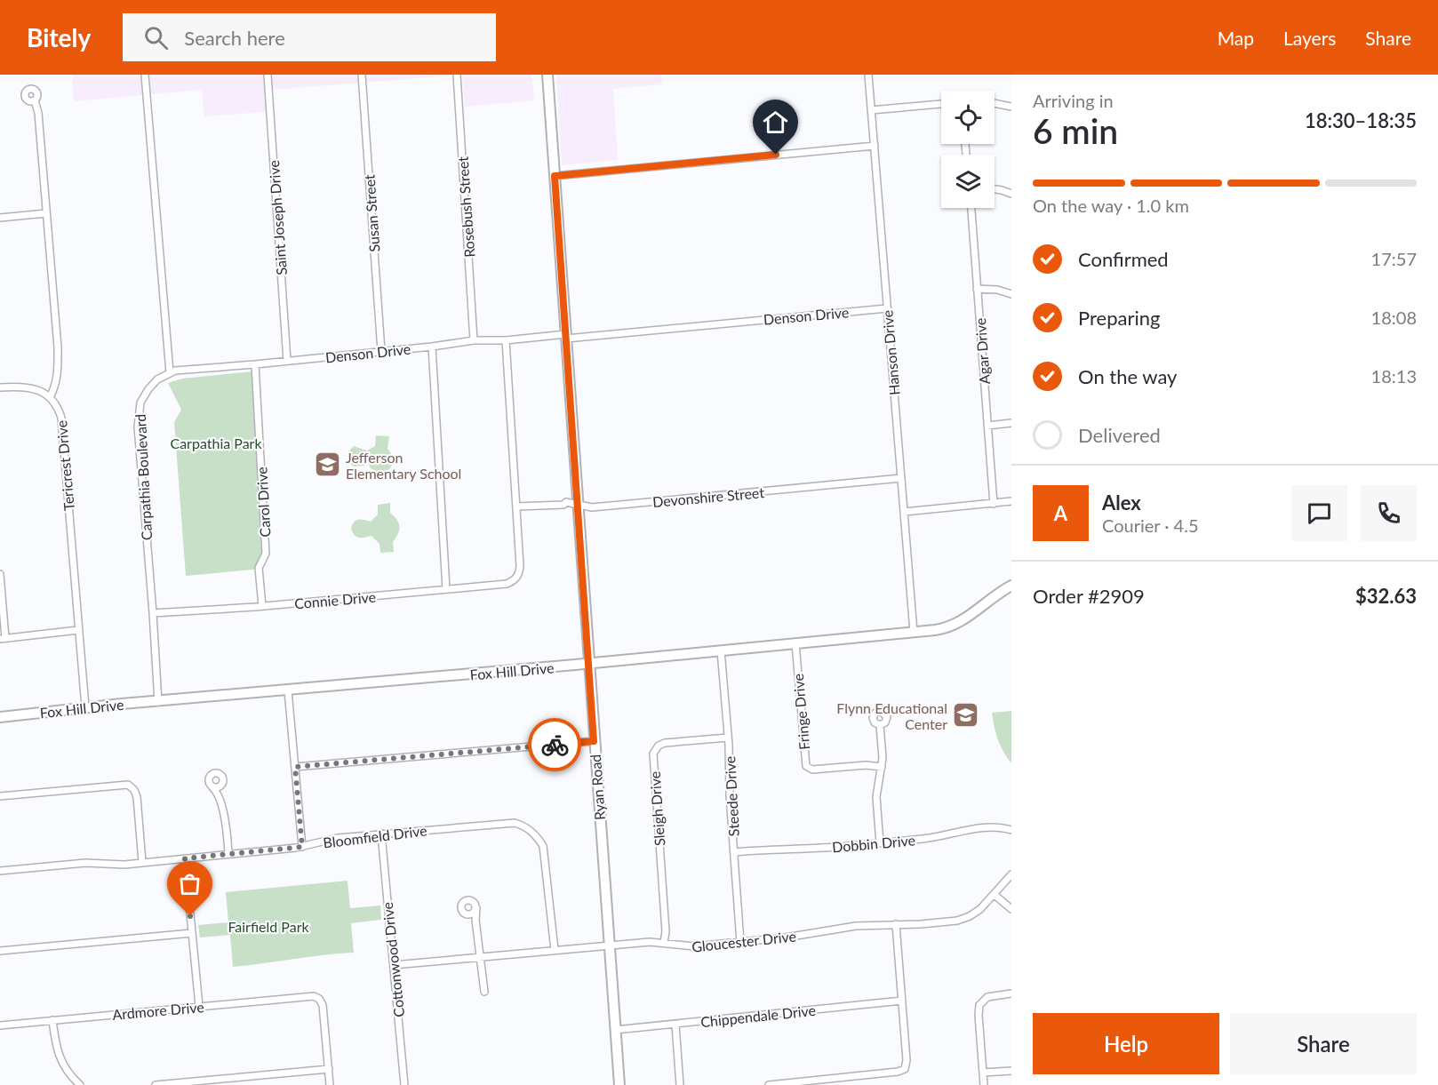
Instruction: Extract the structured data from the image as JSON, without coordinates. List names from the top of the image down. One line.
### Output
{"streets":{"street":["Rosebush Street","Susan Street","Saint Joseph Drive","Denson Drive","Agar Drive","Hanson Drive","Tericrest Drive","Carpathia Boulevard","Devonshire Street","Carol Drive","Connie Drive","Fox Hill Drive","Fringe Drive","Ryan Road","Steede Drive","Sleigh Drive","Bloomfield Drive","Dobbin Drive","Gloucester Drive","Cottonwood Drive","Ardmore Drive","Chippendale Drive"]},"crossings":[["Rosebush Street","Denson Drive"],["Susan Street","Denson Drive"],["Saint Joseph Drive","Denson Drive"],["Denson Drive","Hanson Drive"],["Denson Drive","Carpathia Boulevard"],["Denson Drive","Carol Drive"],["Denson Drive","Ryan Road"],["Hanson Drive","Devonshire Street"],["Hanson Drive","Fox Hill Drive"],["Tericrest Drive","Fox Hill Drive"],["Carpathia Boulevard","Connie Drive"],["Carpathia Boulevard","Fox Hill Drive"],["Devonshire Street","Connie Drive"],["Devonshire Street","Ryan Road"],["Carol Drive","Connie Drive"],["Fox Hill Drive","Fringe Drive"],["Fox Hill Drive","Ryan Road"],["Fox Hill Drive","Steede Drive"],["Ryan Road","Gloucester Drive"],["Ryan Road","Chippendale Drive"],["Steede Drive","Sleigh Drive"],["Steede Drive","Dobbin Drive"],["Steede Drive","Gloucester Drive"],["Sleigh Drive","Gloucester Drive"],["Bloomfield Drive","Gloucester Drive"],["Bloomfield Drive","Cottonwood Drive"],["Gloucester Drive","Cottonwood Drive"]],"parks":["Carpathia Park","Fairfield Park"],"places":{"school or university":["Jefferson Elementary School","Flynn Educational Center"]},"page":{"header":"Bitely","search":"Search here","nav":["Map","Layers","Share"],"heading":["6 min","Arriving in","18:30–18:35"],"panel":["Alex","Courier · 4.5","Order #2909","$32.63"],"bar":"On the way · 1.0 km","list":[["Confirmed","17:57"],["Preparing","18:08"],["On the way","18:13"],"Delivered"],"round":"A","buttons":["Help","Share"]}}
